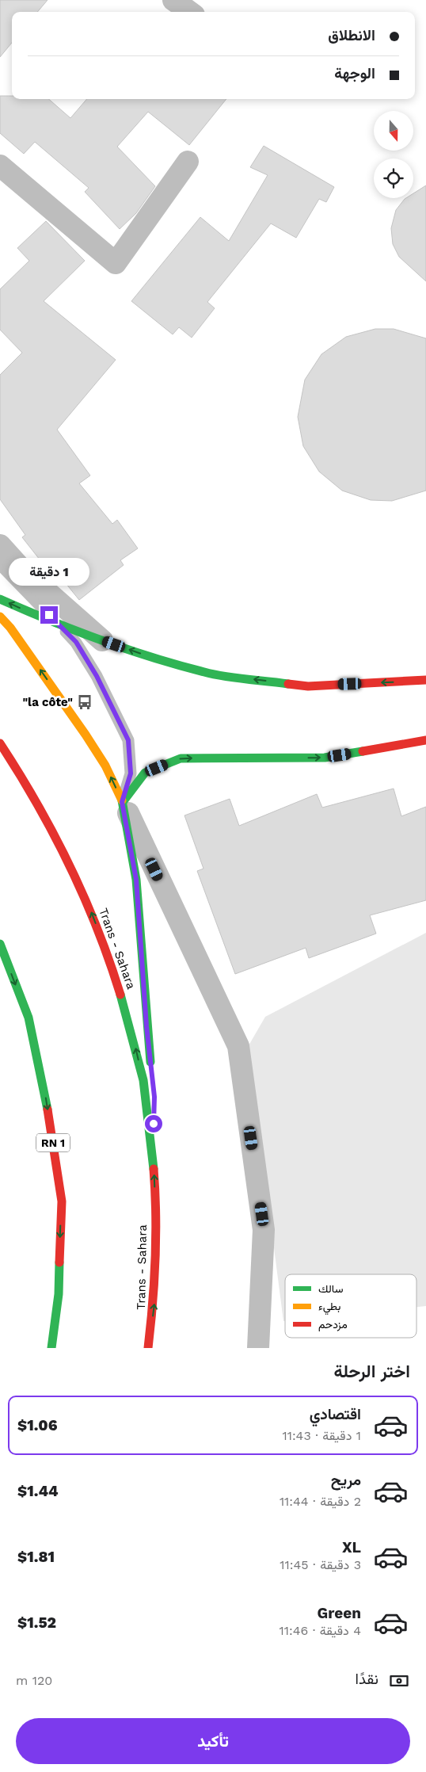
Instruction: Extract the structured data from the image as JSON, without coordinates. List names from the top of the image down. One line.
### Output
{"streets":{"main road":["Trans - Sahara","RN 1"]},"places":{"bus stop":["\"la côte\""]},"legend":["سالك","بطيء","مزدحم"],"north":"bottom","page":{"banner":["الانطلاق","الوجهة"],"bubble":"1 دقيقة","heading":"اختر الرحلة","list":[{"name":"اقتصادي","note":"1 دقيقة · 11:43","value":"$1.06"},{"name":"مريح","note":"2 دقيقة · 11:44","value":"$1.44"},{"name":"XL","note":"3 دقيقة · 11:45","value":"$1.81"},{"name":"Green","note":"4 دقيقة · 11:46","value":"$1.52"}],"pay":["نقدًا","120 m"],"buttons":"تأكيد"}}
